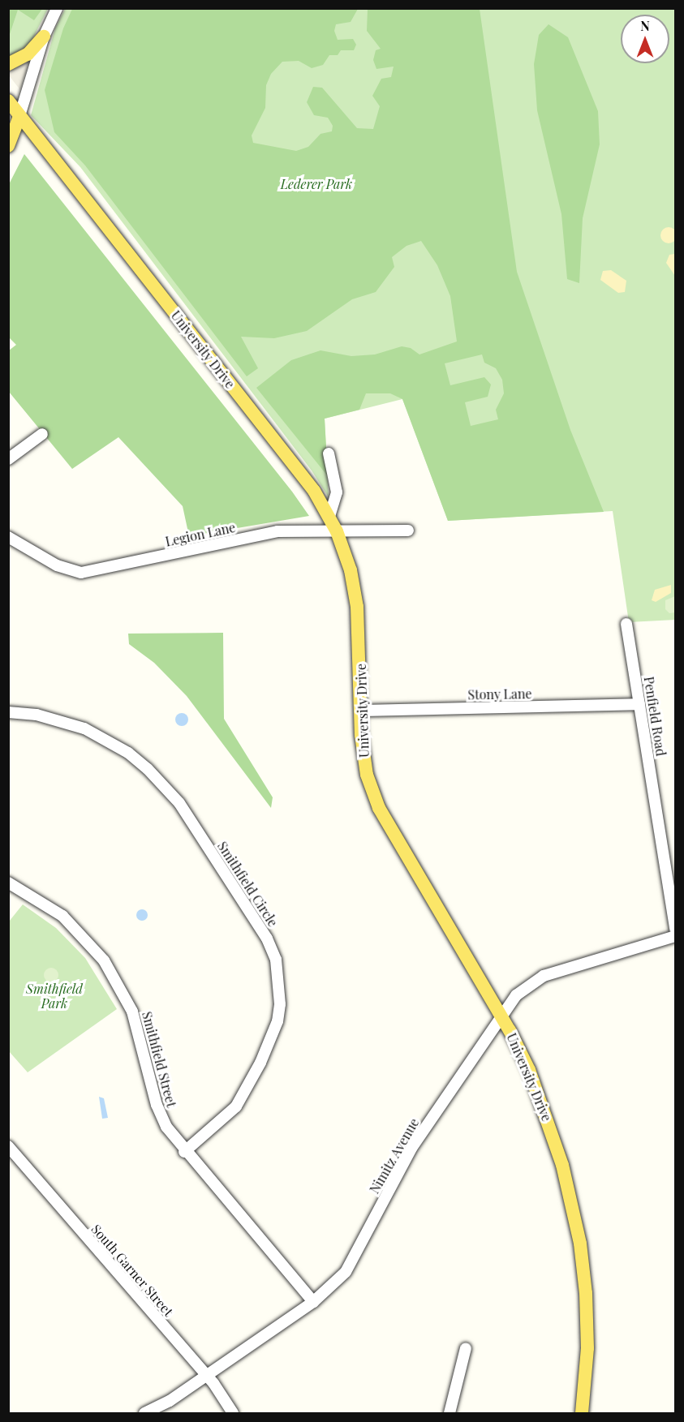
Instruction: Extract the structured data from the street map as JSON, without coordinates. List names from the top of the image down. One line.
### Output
{"streets":{"main road":["University Drive"],"street":["Legion Lane","Stony Lane","Penfield Road","Smithfield Circle","Smithfield Street","Nimitz Avenue","South Garner Street"]},"crossings":[["University Drive","Legion Lane"],["University Drive","Stony Lane"],["University Drive","Nimitz Avenue"],["Stony Lane","Penfield Road"],["Smithfield Circle","Smithfield Street"],["Smithfield Street","Nimitz Avenue"],["Nimitz Avenue","South Garner Street"]],"parks":["Lederer Park","Smithfield Park"],"north":"top"}
